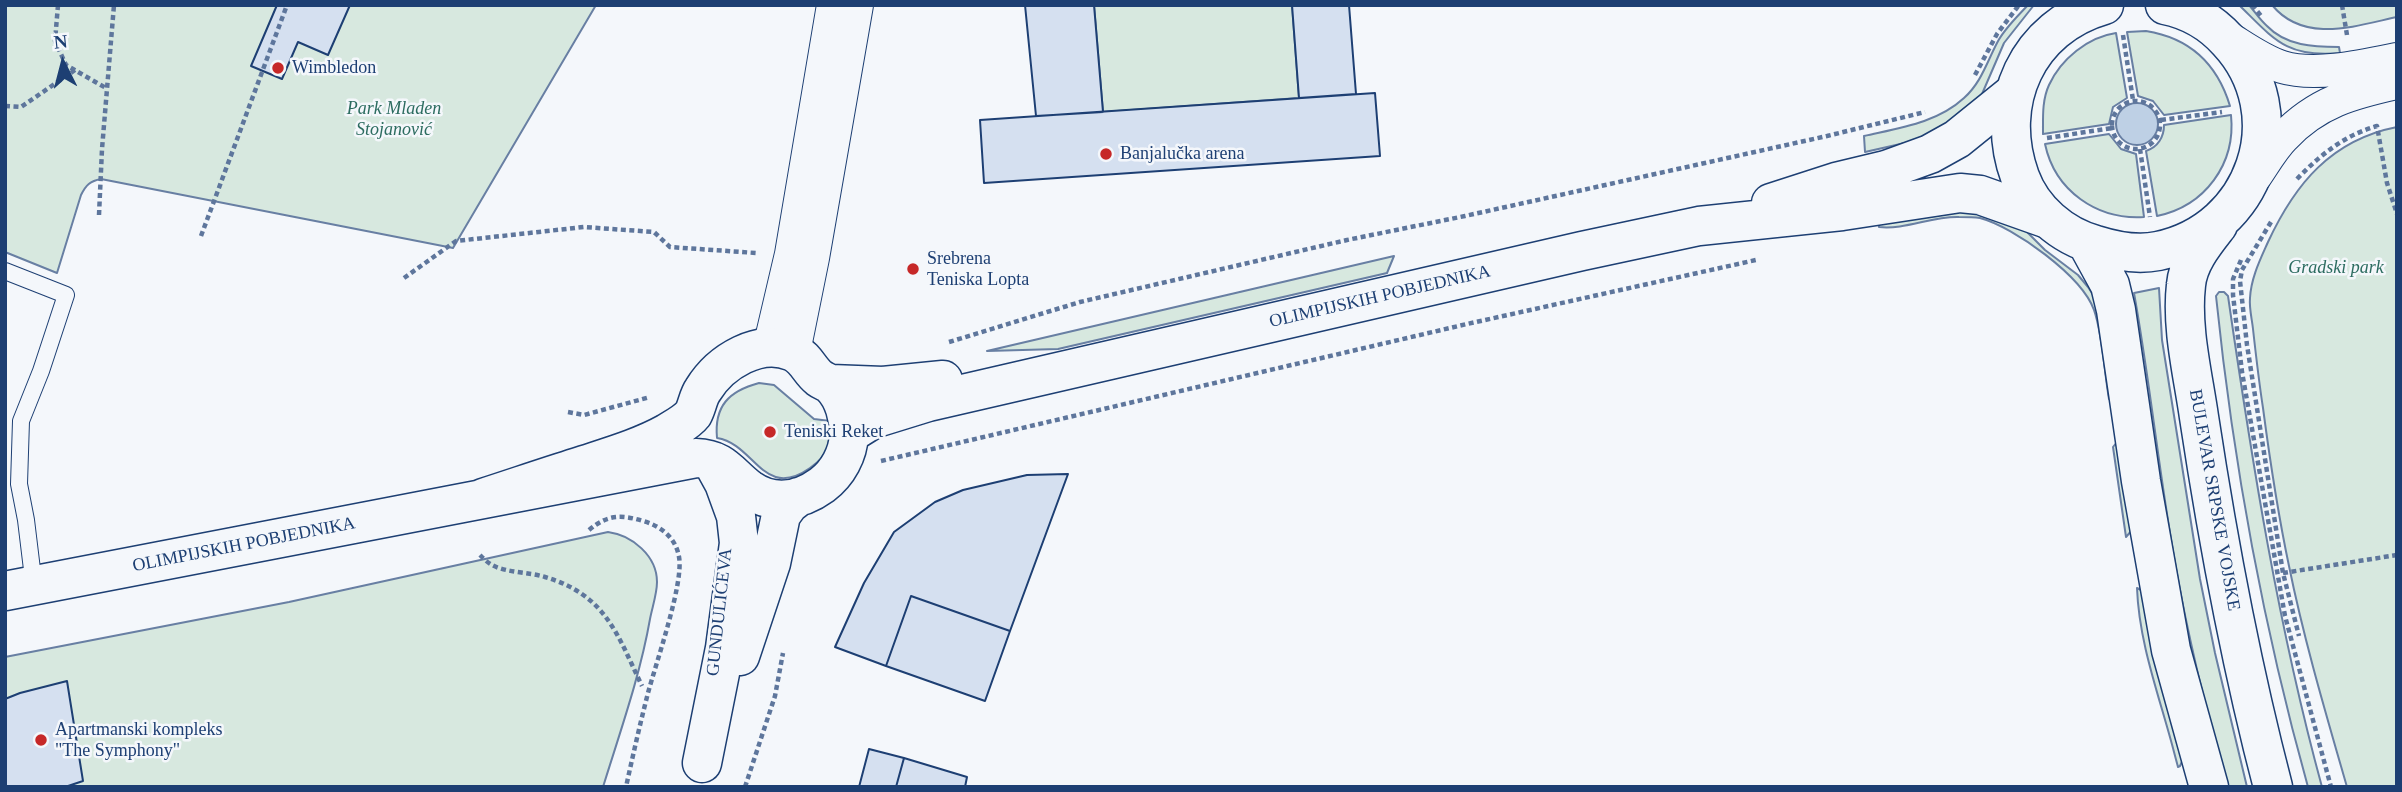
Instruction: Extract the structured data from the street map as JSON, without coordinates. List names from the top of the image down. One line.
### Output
{"streets":{"street":["OLIMPIJSKIH POBJEDNIKA","BULEVAR SRPSKE VOJSKE","GUNDULIĆEVA"]},"crossings":[["OLIMPIJSKIH POBJEDNIKA","GUNDULIĆEVA"]],"parks":["Park Mladen Stojanović","Gradski park"],"places":["Wimbledon","Banjalučka arena","Srebrena Teniska Lopta","Teniski Reket","Apartmanski kompleks \"The Symphony\""],"north":"top"}
